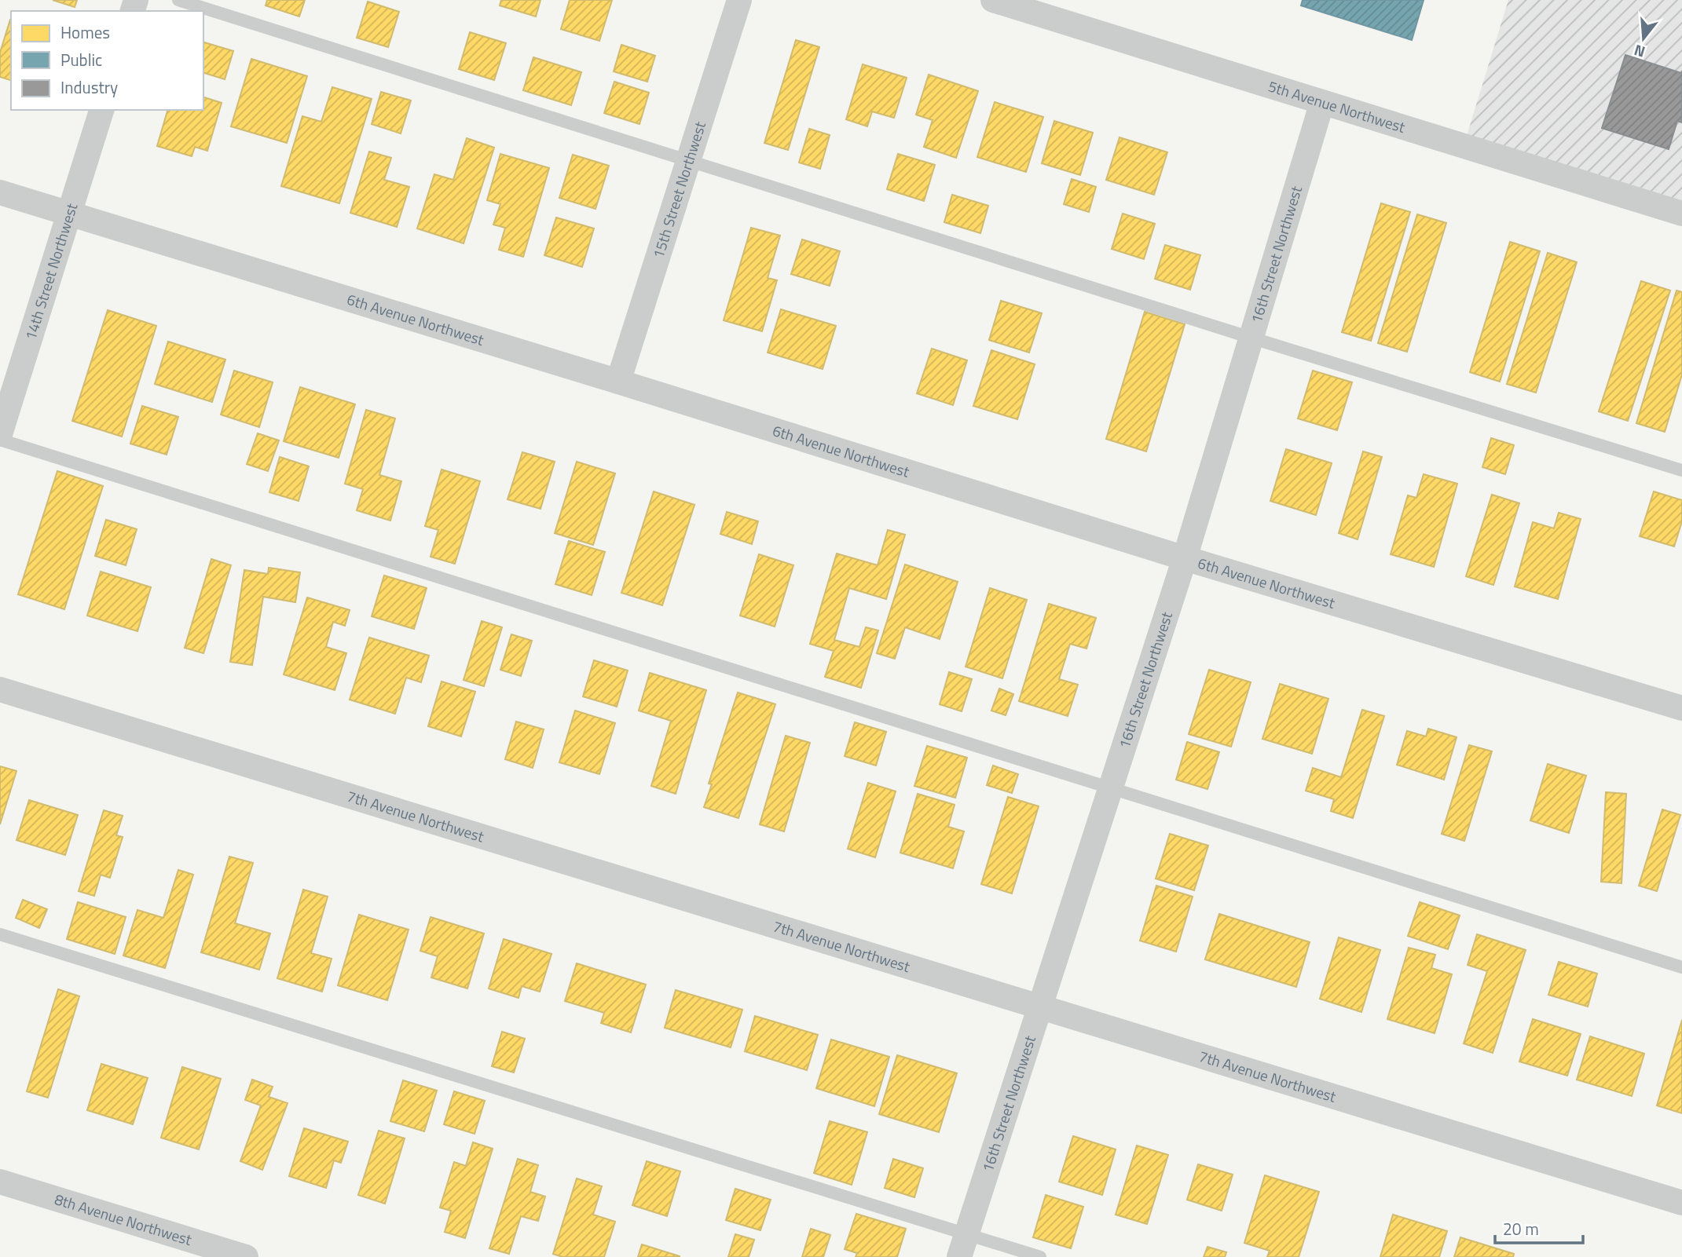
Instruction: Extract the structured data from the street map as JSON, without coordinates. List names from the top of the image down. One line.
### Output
{"streets":{"street":["5th Avenue Northwest","15th Street Northwest","16th Street Northwest","14th Street Northwest","6th Avenue Northwest","7th Avenue Northwest","8th Avenue Northwest"]},"crossings":[["5th Avenue Northwest","16th Street Northwest"],["15th Street Northwest","6th Avenue Northwest"],["16th Street Northwest","6th Avenue Northwest"],["16th Street Northwest","7th Avenue Northwest"],["14th Street Northwest","6th Avenue Northwest"]],"legend":["Homes","Public","Industry"],"scale_bar":"20 m","north":"bottom"}
